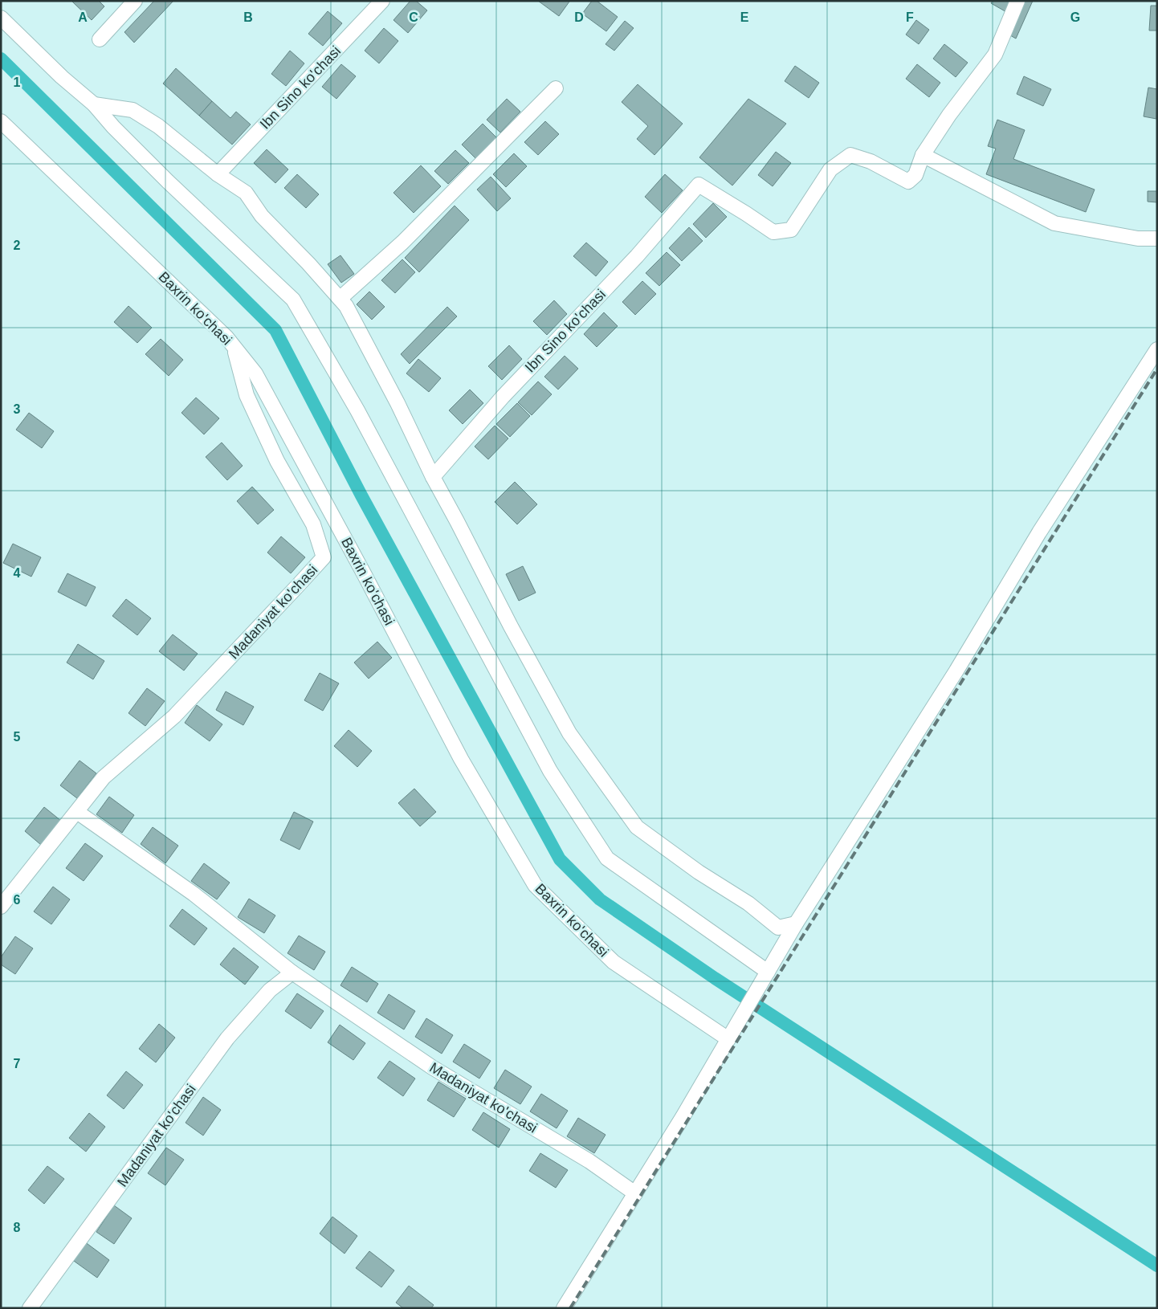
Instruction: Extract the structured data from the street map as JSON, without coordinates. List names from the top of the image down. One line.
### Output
{"streets":{"street":["Ibn Sino ko'chasi","Baxrin ko'chasi","Madaniyat ko'chasi"]},"crossings":[["Baxrin ko'chasi","Madaniyat ko'chasi"]],"grid":{"columns":["A","B","C","D","E","F","G"],"rows":["1","2","3","4","5","6","7","8"]}}
